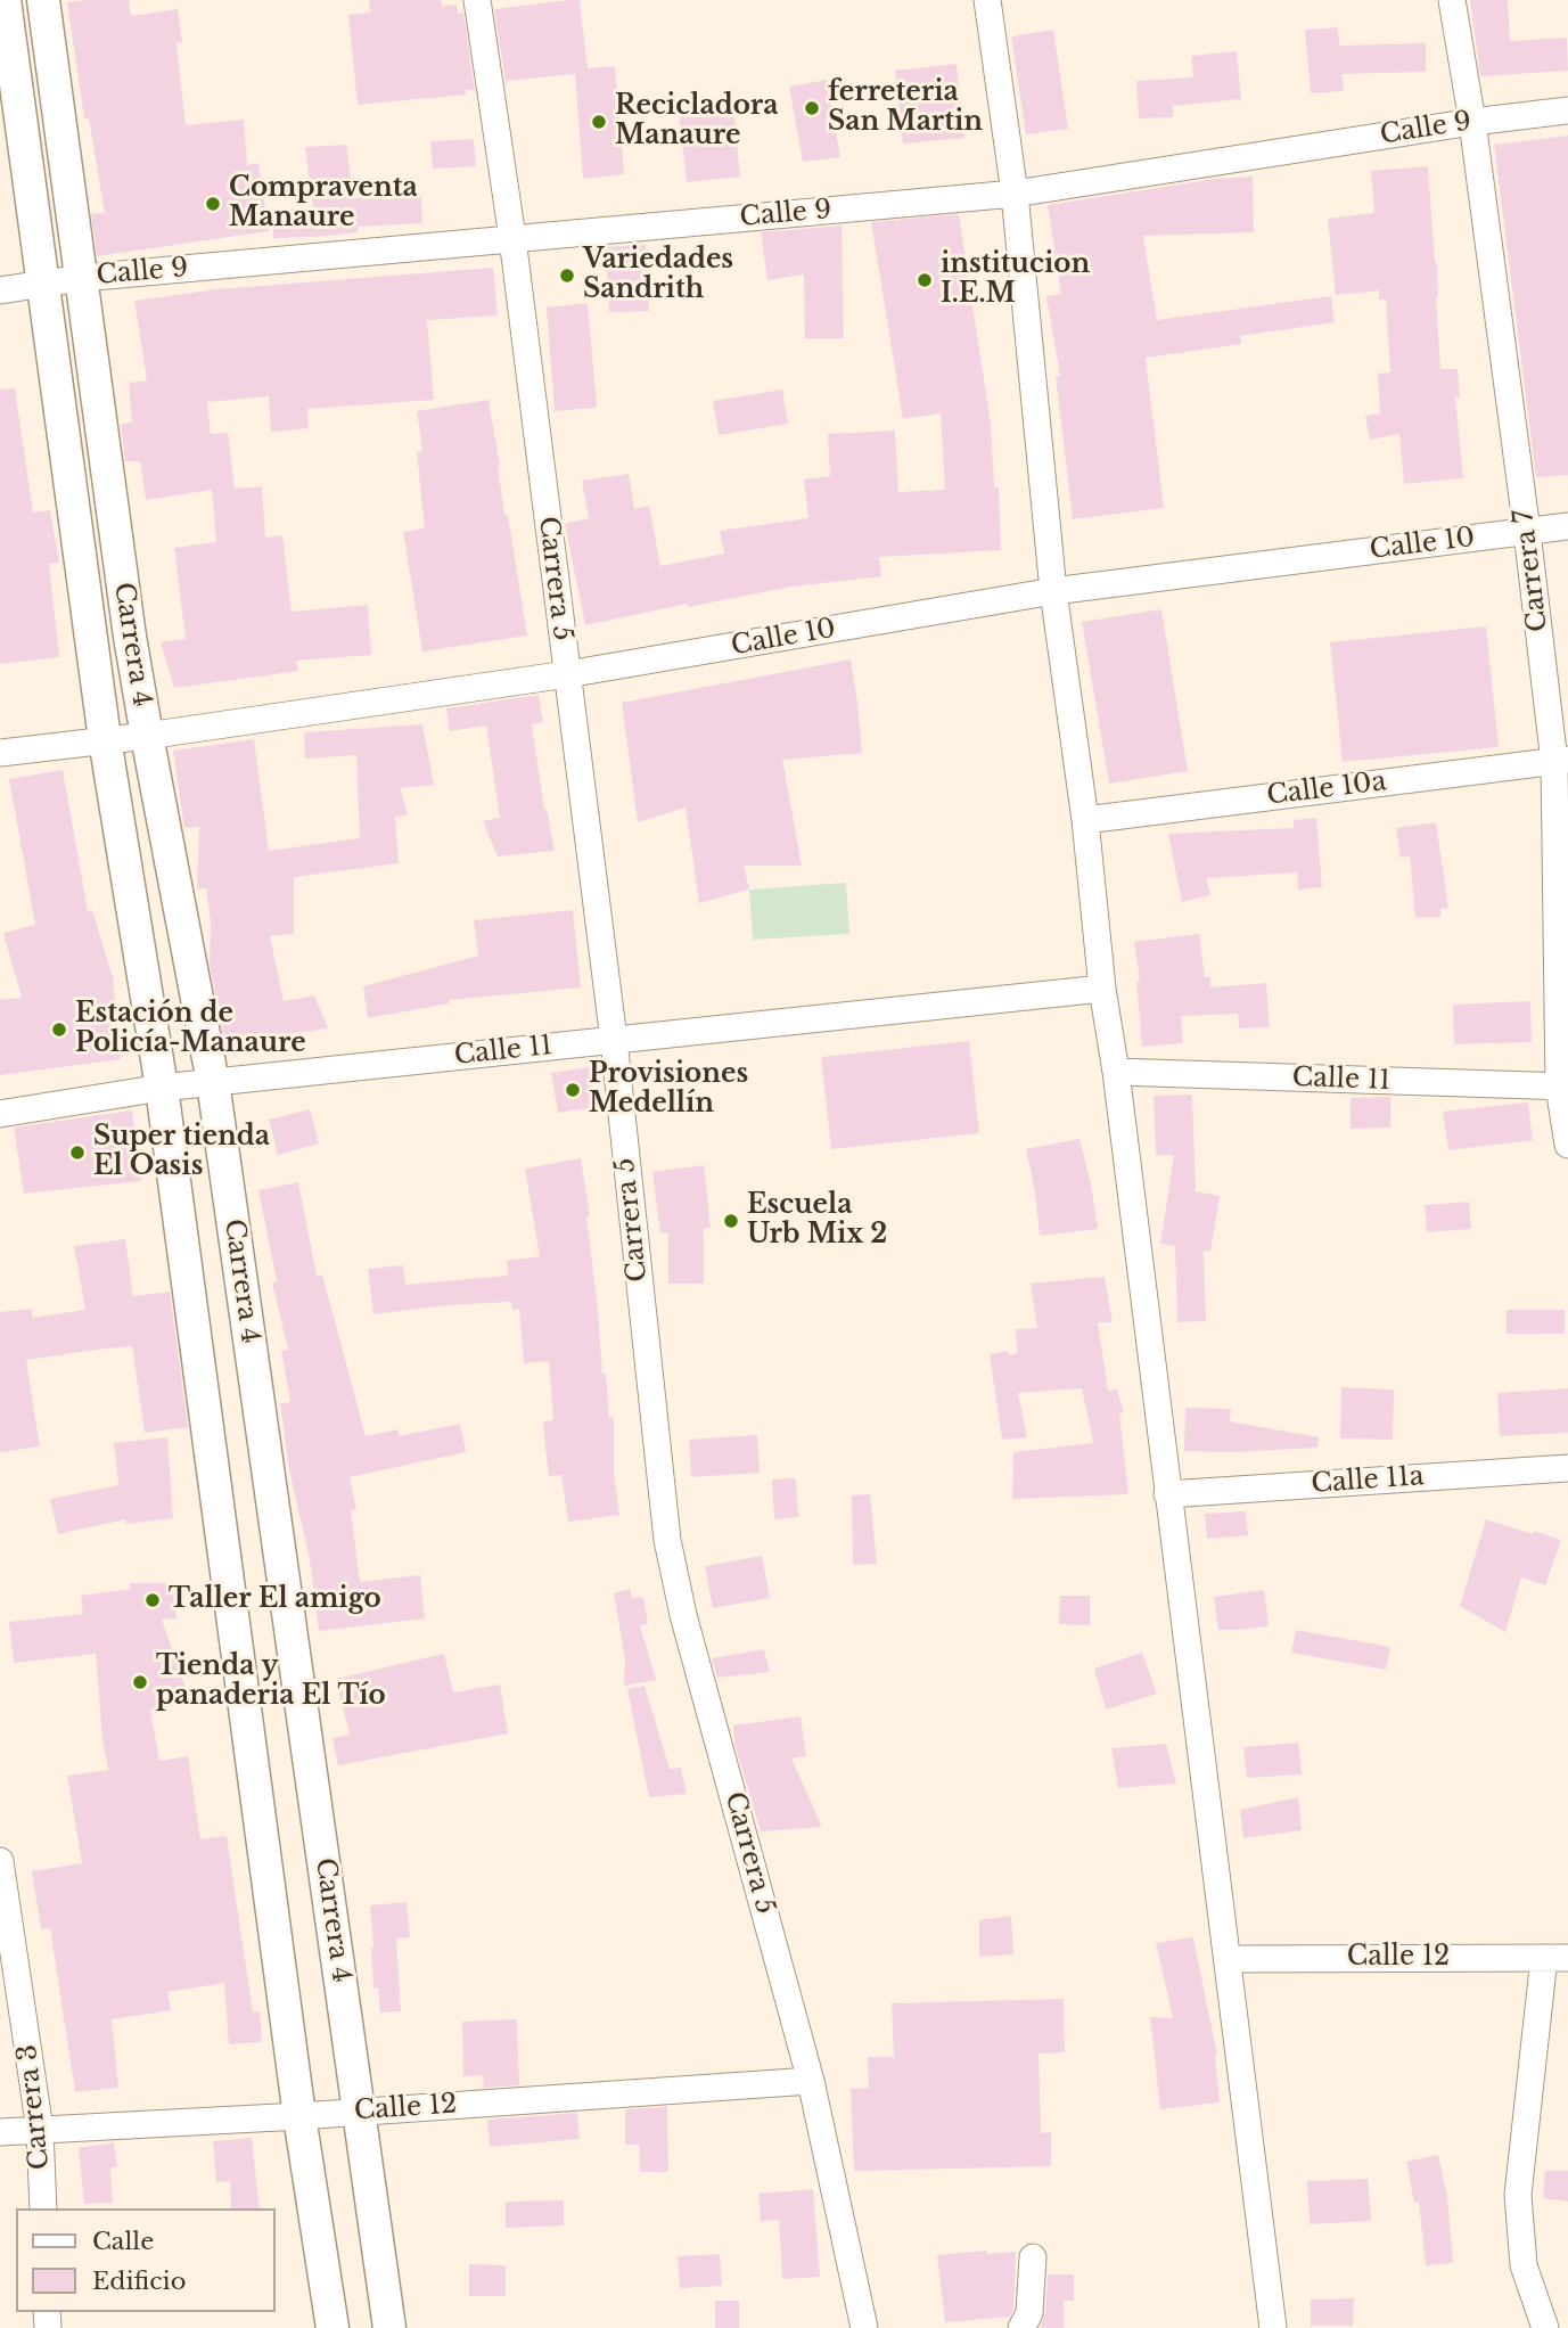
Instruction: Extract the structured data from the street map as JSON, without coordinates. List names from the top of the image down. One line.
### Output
{"streets":{"street":["Calle 9","Calle 10","Carrera 7","Carrera 5","Carrera 4","Calle 10a","Calle 11","Calle 11a","Calle 12","Carrera 3"]},"crossings":[["Calle 9","Carrera 7"],["Calle 9","Carrera 5"],["Calle 9","Carrera 4"],["Calle 10","Carrera 7"],["Calle 10","Carrera 5"],["Calle 10","Carrera 4"],["Carrera 7","Calle 10a"],["Carrera 7","Calle 11"],["Carrera 5","Calle 11"],["Carrera 5","Calle 12"],["Carrera 4","Calle 11"],["Carrera 4","Calle 12"],["Calle 12","Carrera 3"]],"places":["ferreteria San Martin","Recicladora Manaure","Compraventa Manaure","Variedades Sandrith","institucion I.E.M","Estación de Policía-Manaure","Provisiones Medellín","Super tienda El Oasis","Escuela Urb Mix 2","Taller El amigo","Tienda y panaderia El Tío"],"legend":["Calle","Edificio"]}
